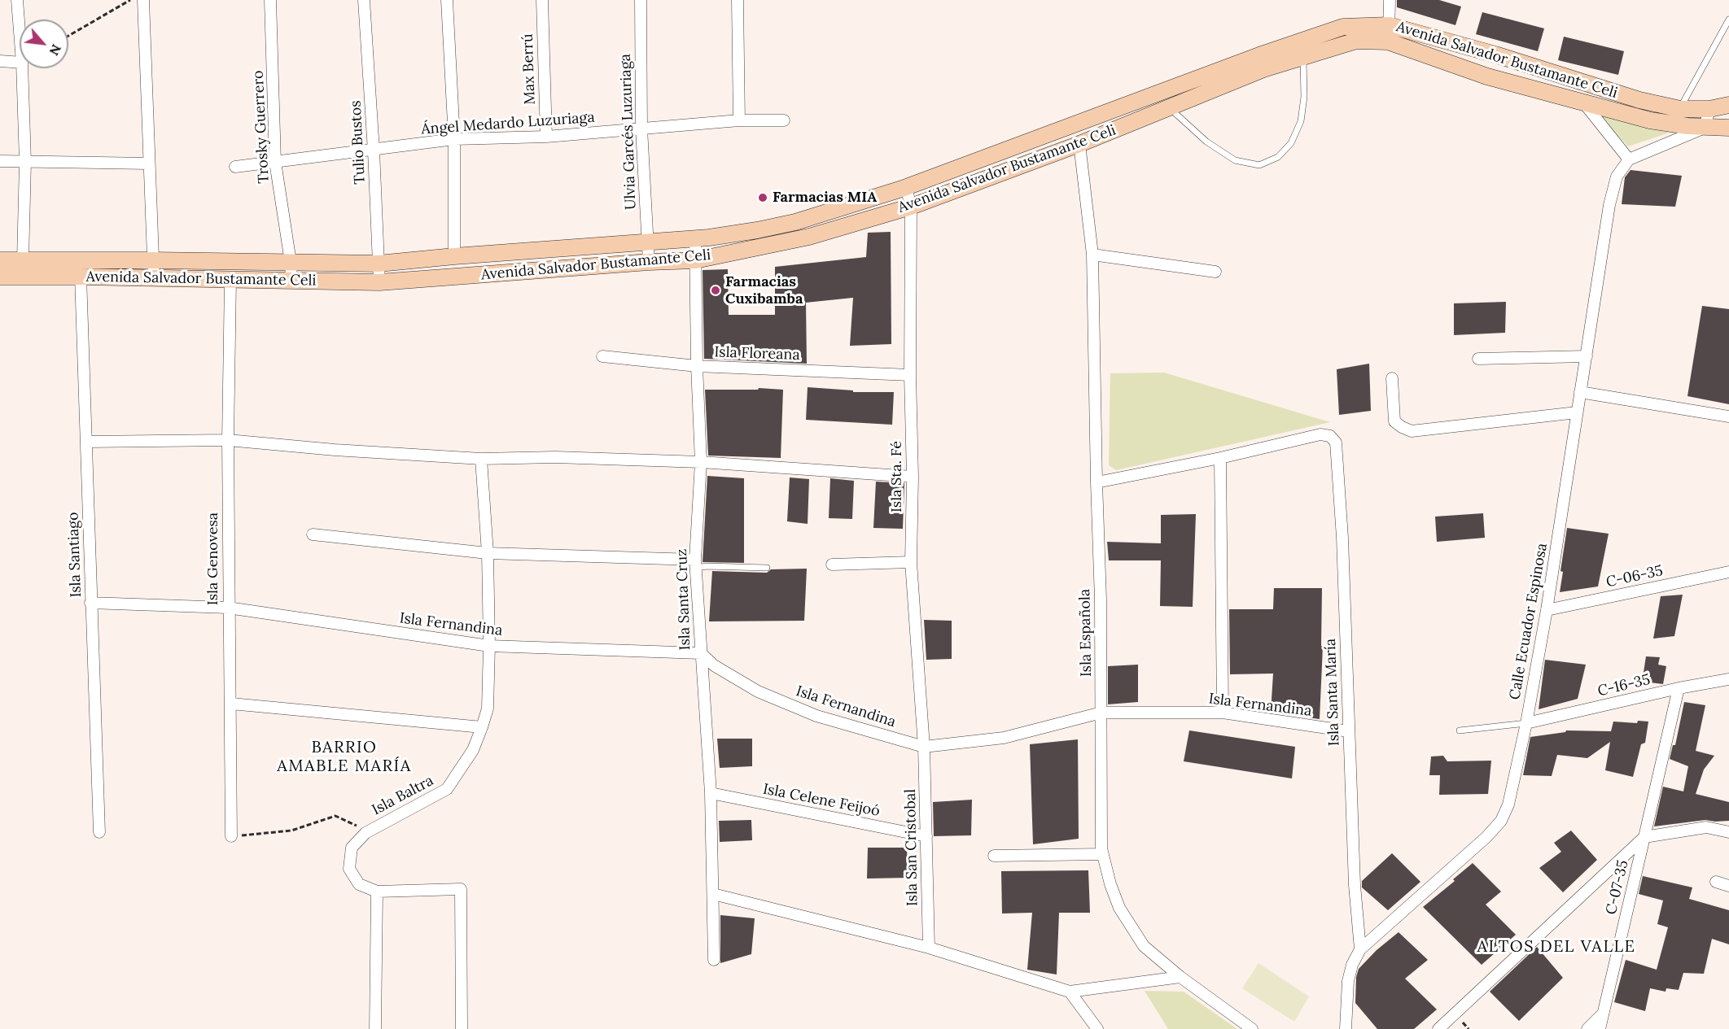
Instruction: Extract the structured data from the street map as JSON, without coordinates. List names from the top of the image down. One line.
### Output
{"streets":{"main road":["Avenida Salvador Bustamante Celi"],"street":["Max Berrú","Ángel Medardo Luzuriaga","Trosky Guerrero","Ulvia Garcés Luzuriaga","Tulio Bustos","Isla Floreana","Isla Sta. Fé","Isla Santiago","Isla Genovesa","C-06-35","Isla Santa Cruz","Calle Ecuador Espinosa","Isla Fernandina","Isla Española","C-16-35","Isla Santa María","Isla Baltra","Isla Celene Feijoó","Isla San Cristobal","C-07-35"]},"crossings":[["Avenida Salvador Bustamante Celi","Trosky Guerrero"],["Avenida Salvador Bustamante Celi","Ulvia Garcés Luzuriaga"],["Avenida Salvador Bustamante Celi","Tulio Bustos"],["Avenida Salvador Bustamante Celi","Isla Sta. Fé"],["Avenida Salvador Bustamante Celi","Isla Santiago"],["Avenida Salvador Bustamante Celi","Isla Genovesa"],["Avenida Salvador Bustamante Celi","Isla Santa Cruz"],["Avenida Salvador Bustamante Celi","Isla Española"],["Max Berrú","Ángel Medardo Luzuriaga"],["Ángel Medardo Luzuriaga","Trosky Guerrero"],["Ángel Medardo Luzuriaga","Ulvia Garcés Luzuriaga"],["Ángel Medardo Luzuriaga","Tulio Bustos"],["Isla Floreana","Isla Sta. Fé"],["Isla Floreana","Isla Santa Cruz"],["Isla Sta. Fé","Isla Fernandina"],["Isla Sta. Fé","Isla San Cristobal"],["Isla Santiago","Isla Fernandina"],["Isla Genovesa","Isla Fernandina"],["C-06-35","Calle Ecuador Espinosa"],["Isla Santa Cruz","Isla Fernandina"],["Isla Santa Cruz","Isla Celene Feijoó"],["Calle Ecuador Espinosa","C-16-35"],["Calle Ecuador Espinosa","Isla Santa María"],["Isla Fernandina","Isla Española"],["Isla Fernandina","Isla Santa María"],["Isla Fernandina","Isla Baltra"],["Isla Fernandina","Isla San Cristobal"],["C-16-35","C-07-35"],["Isla Celene Feijoó","Isla San Cristobal"]],"districts":["BARRIO AMABLE MARÍA","ALTOS DEL VALLE"],"places":["Farmacias MIA","Farmacias Cuxibamba"],"north":"bottom right"}
